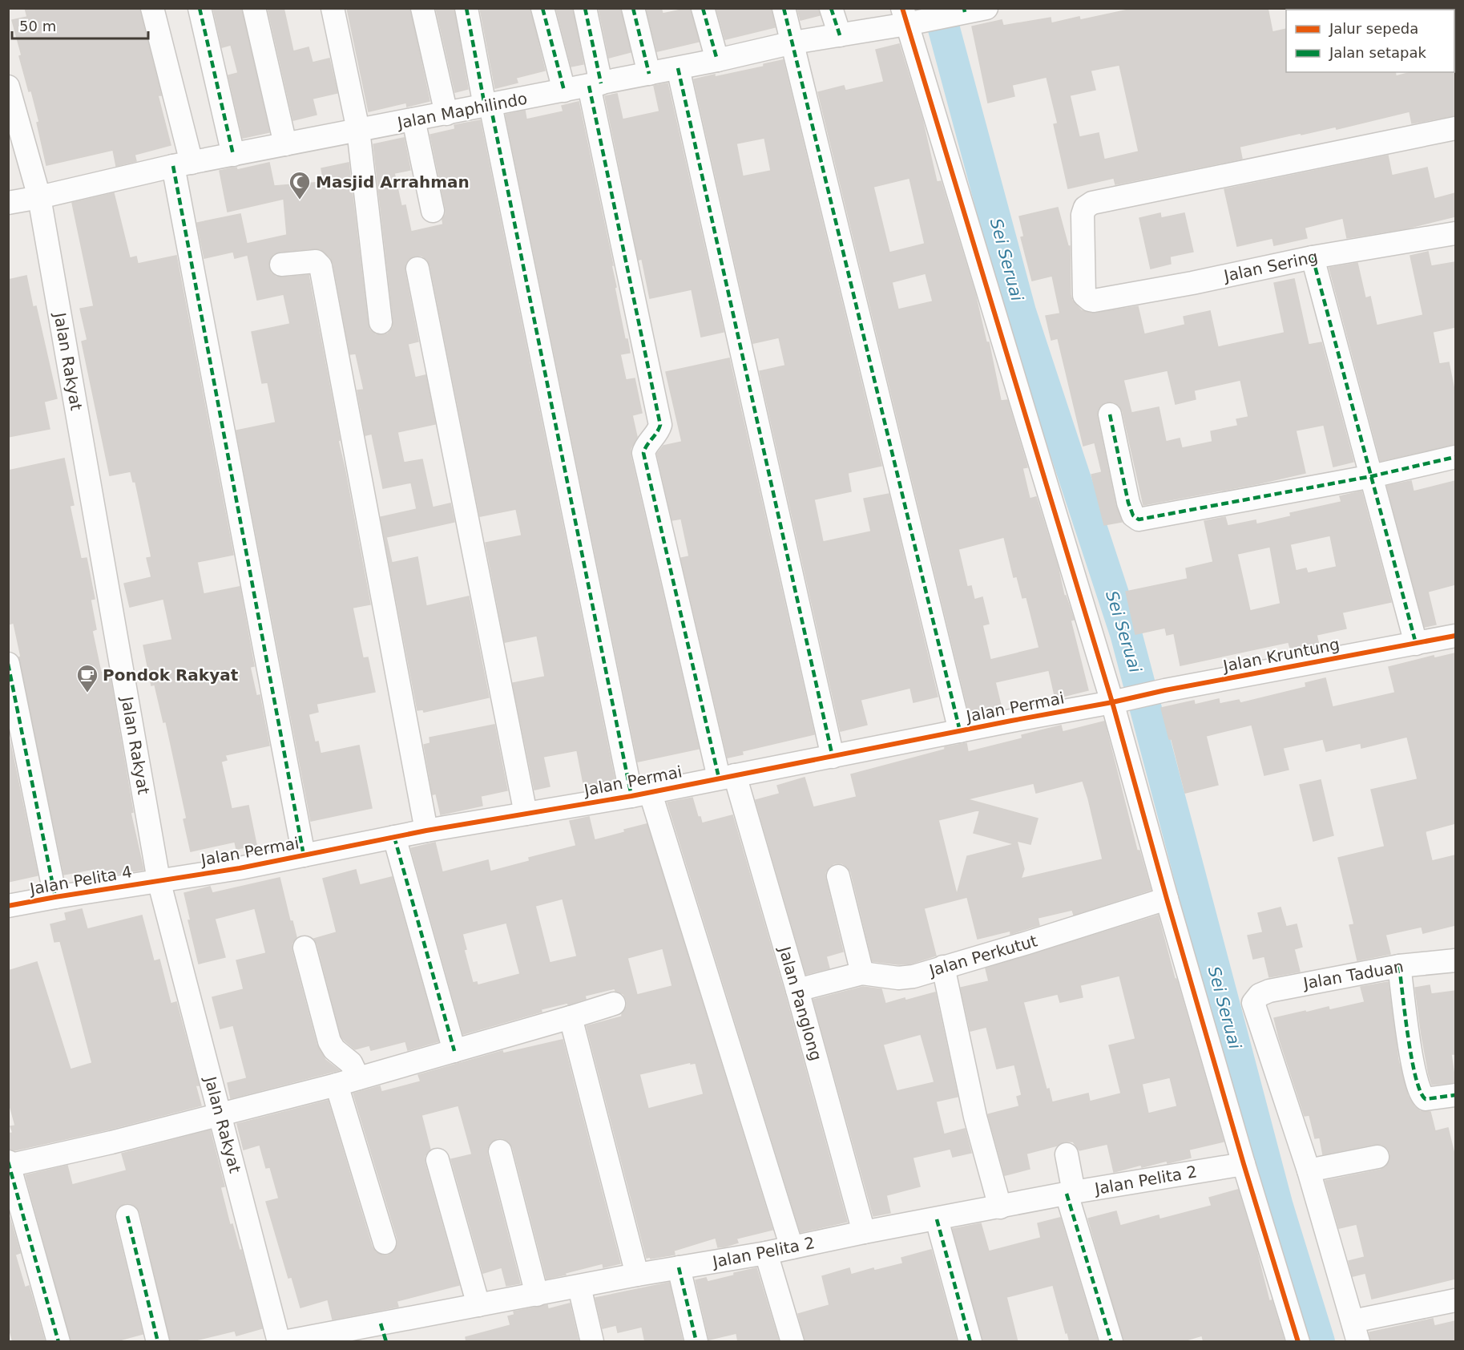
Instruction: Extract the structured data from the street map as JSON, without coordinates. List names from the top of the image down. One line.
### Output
{"streets":{"street":["Jalan Maphilindo","Jalan Sering","Jalan Rakyat","Jalan Kruntung","Jalan Permai","Jalan Pelita 4","Jalan Perkutut","Jalan Taduan","Jalan Panglong","Jalan Pelita 2"]},"crossings":[["Jalan Maphilindo","Jalan Rakyat"],["Jalan Maphilindo","Jalan Panglong"],["Jalan Rakyat","Jalan Permai"],["Jalan Rakyat","Jalan Pelita 4"],["Jalan Kruntung","Jalan Permai"],["Jalan Permai","Jalan Pelita 4"],["Jalan Permai","Jalan Panglong"],["Jalan Perkutut","Jalan Panglong"],["Jalan Panglong","Jalan Pelita 2"]],"water":["Sei Seruai"],"places":{"mosque":["Masjid Arrahman"],"cafe":["Pondok Rakyat"]},"legend":["Jalur sepeda","Jalan setapak"],"scale_bar":"50 m"}
